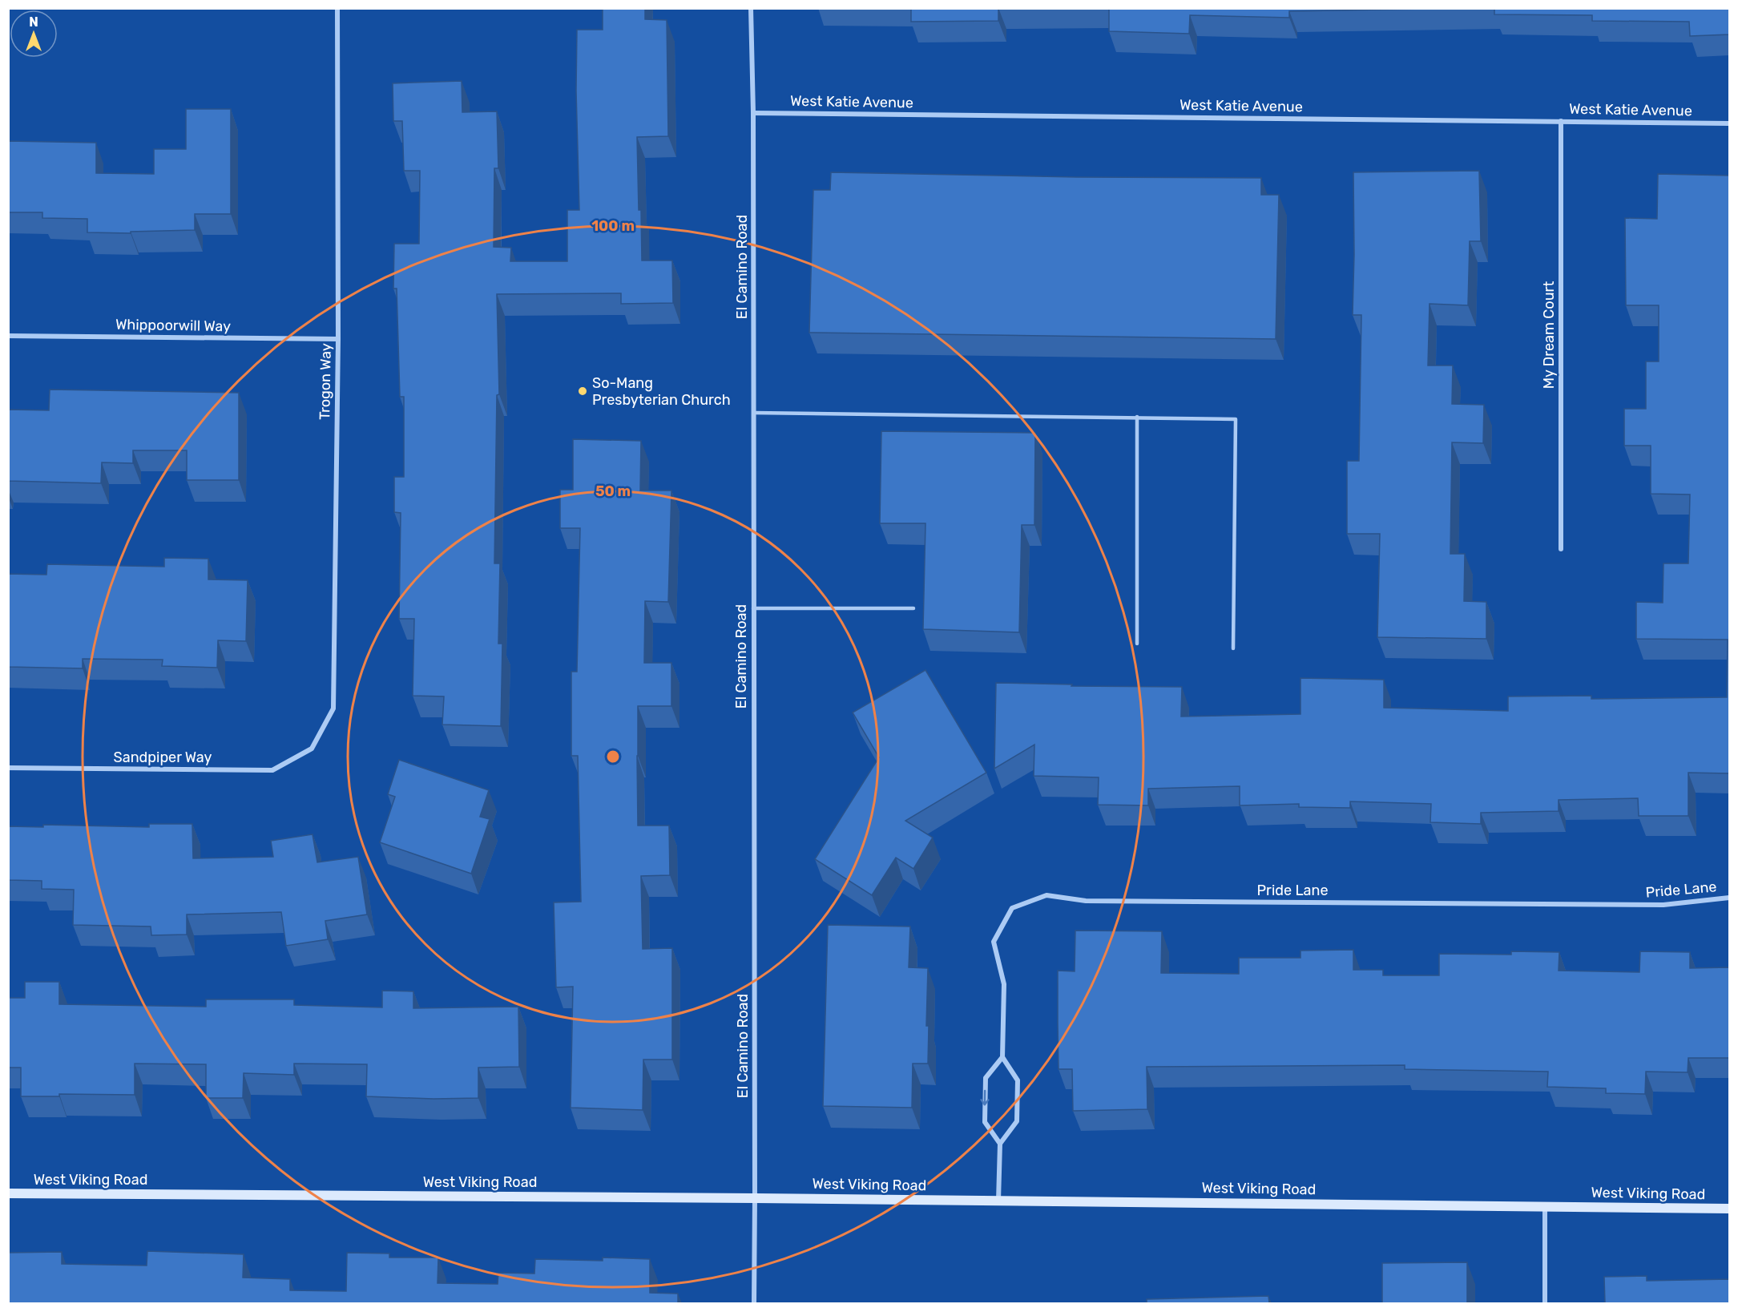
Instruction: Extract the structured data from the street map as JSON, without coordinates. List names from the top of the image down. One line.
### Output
{"streets":{"street":["West Katie Avenue","El Camino Road","Whippoorwill Way","My Dream Court","Trogon Way","Sandpiper Way","Pride Lane","West Viking Road"]},"crossings":[["West Katie Avenue","El Camino Road"],["West Katie Avenue","My Dream Court"],["El Camino Road","West Viking Road"],["Whippoorwill Way","Trogon Way"],["Trogon Way","Sandpiper Way"]],"places":["So-Mang Presbyterian Church"],"north":"top","rings":["100 m","50 m"]}
